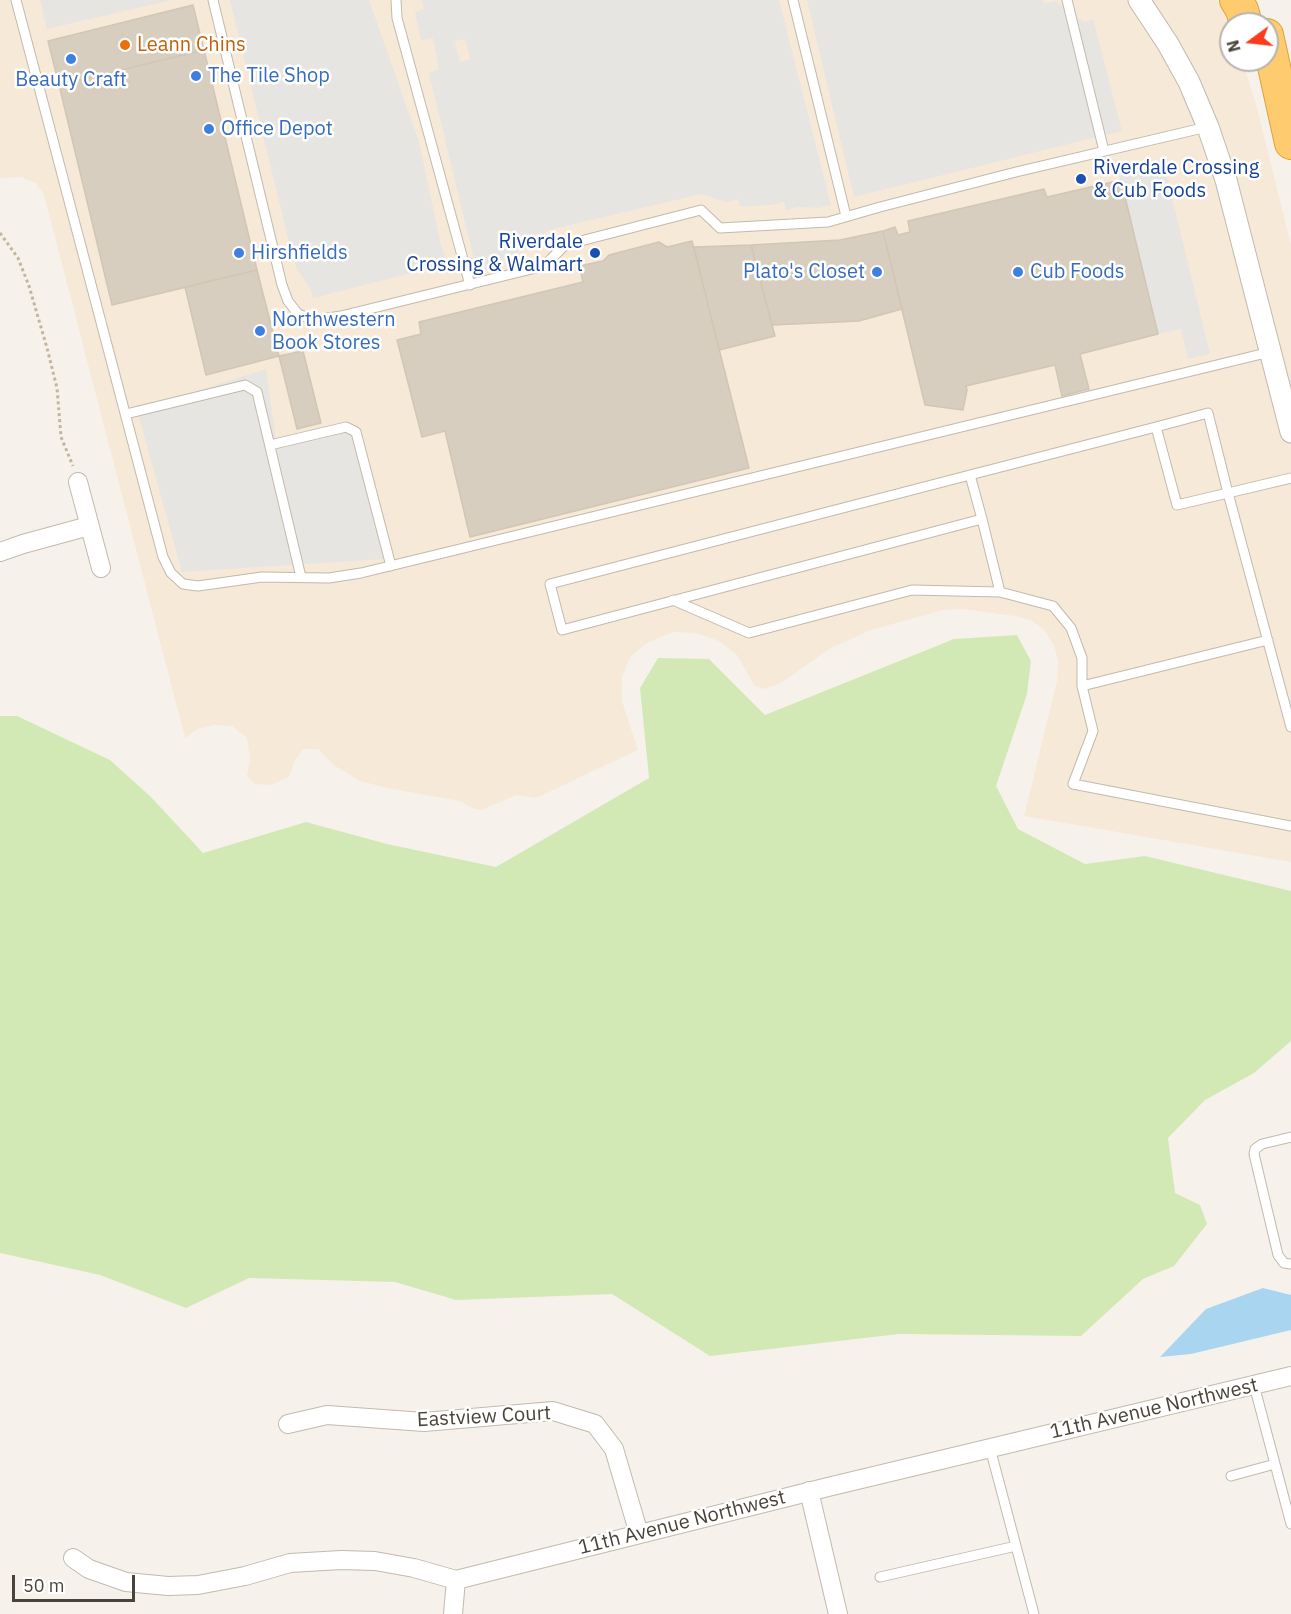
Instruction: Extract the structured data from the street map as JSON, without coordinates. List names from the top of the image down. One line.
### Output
{"streets":{"street":["11th Avenue Northwest","Eastview Court"]},"crossings":[["11th Avenue Northwest","Eastview Court"]],"places":["Leann Chins","Beauty Craft","The Tile Shop","Office Depot","Riverdale Crossing & Cub Foods","Hirshfields","Riverdale Crossing & Walmart","Plato's Closet","Cub Foods","Northwestern Book Stores"],"scale_bar":"50 m","north":"left"}
